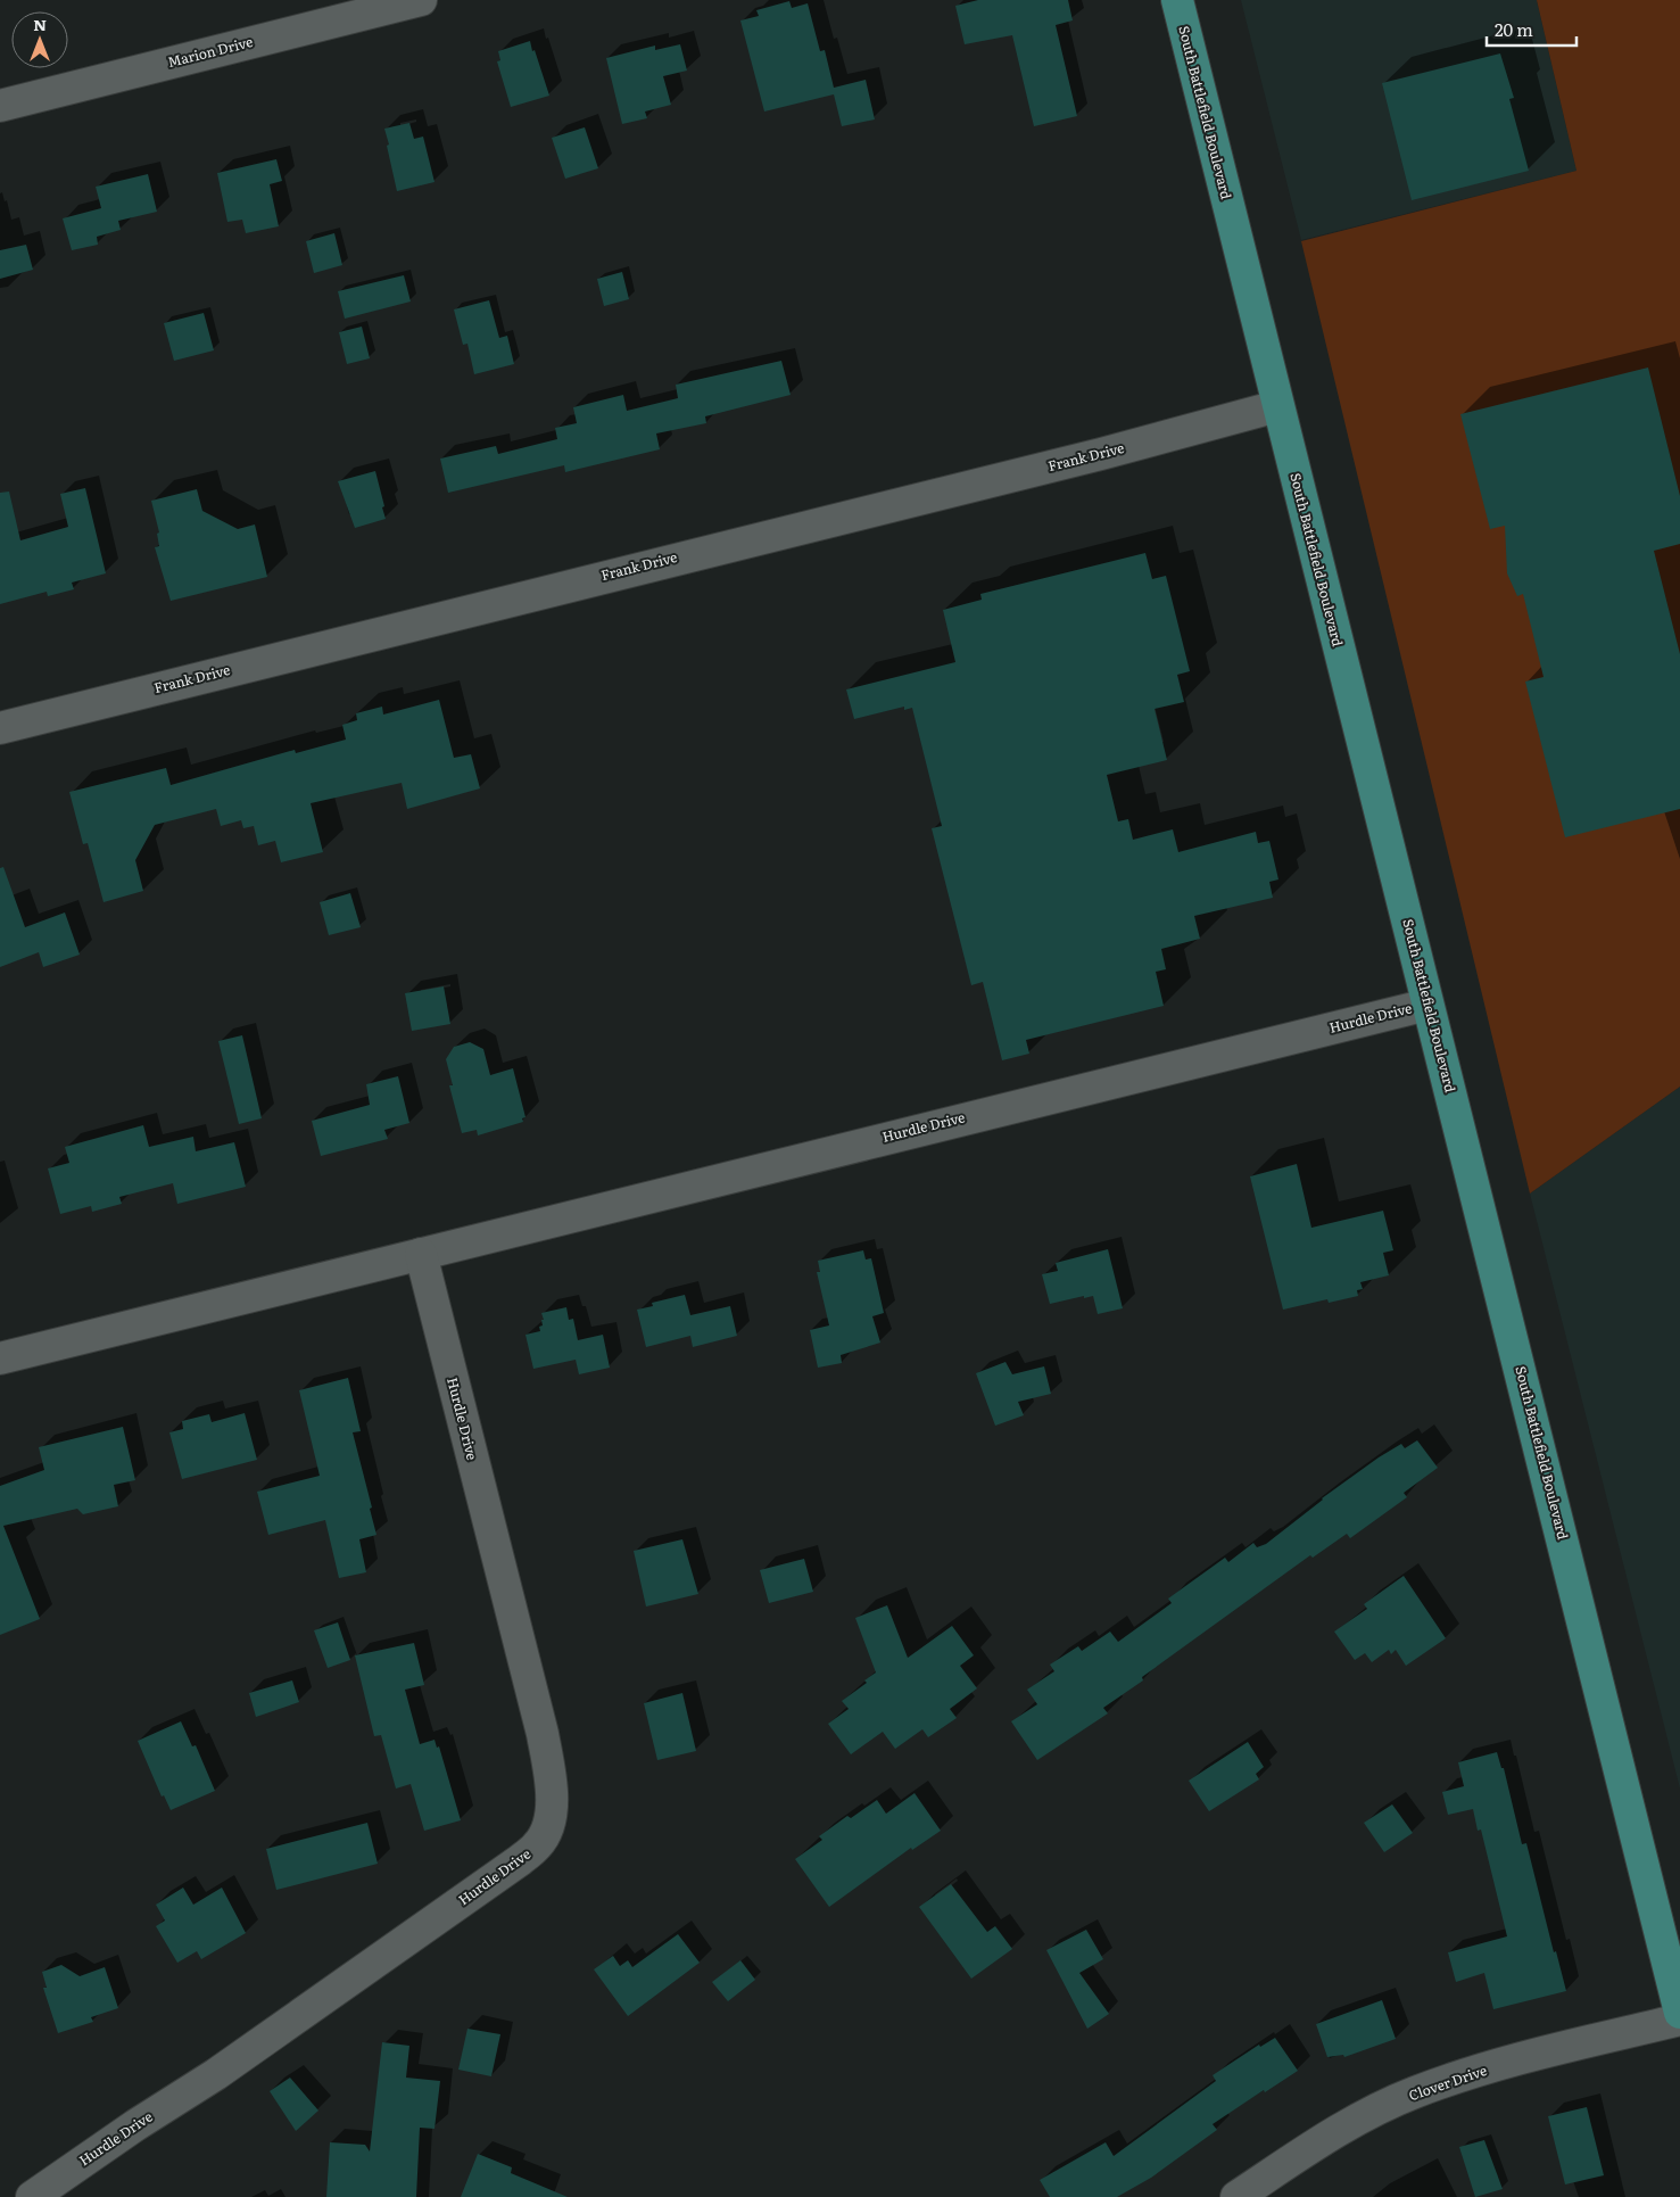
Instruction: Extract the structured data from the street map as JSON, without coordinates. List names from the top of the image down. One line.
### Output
{"streets":{"main road":["South Battlefield Boulevard"],"street":["Marion Drive","Frank Drive","Hurdle Drive","Clover Drive"]},"crossings":[["South Battlefield Boulevard","Frank Drive"],["South Battlefield Boulevard","Hurdle Drive"]],"scale_bar":"20 m","north":"top"}
